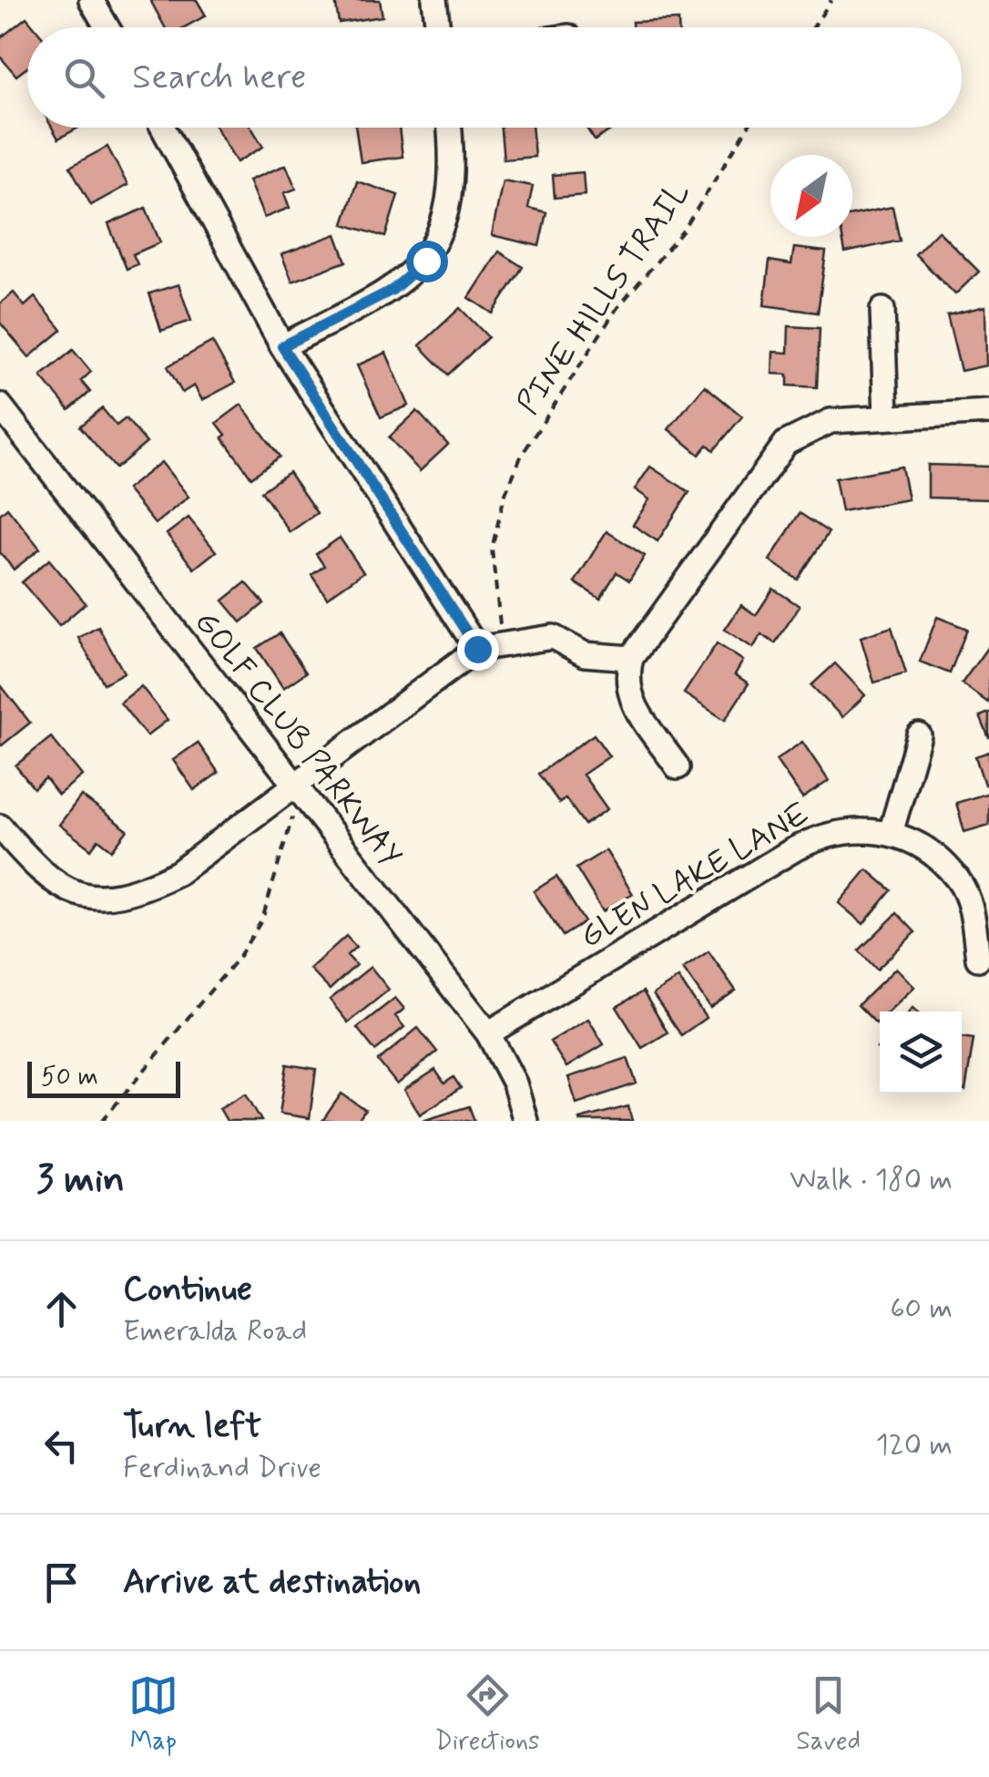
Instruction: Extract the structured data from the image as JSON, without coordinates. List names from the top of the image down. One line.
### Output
{"streets":{"street":["GOLF CLUB PARKWAY","GLEN LAKE LANE"],"path":["PINE HILLS TRAIL"]},"crossings":[["GOLF CLUB PARKWAY","GLEN LAKE LANE"]],"scale_bar":"50 m","north":"bottom left","page":{"search":"Search here","scale":"50 m","heading":["3 min","Walk · 180 m"],"list":[["Continue","Emeralda Road","60 m"],["Turn left","Ferdinand Drive","120 m"],"Arrive at destination"],"nav":["Map","Directions","Saved"]}}
